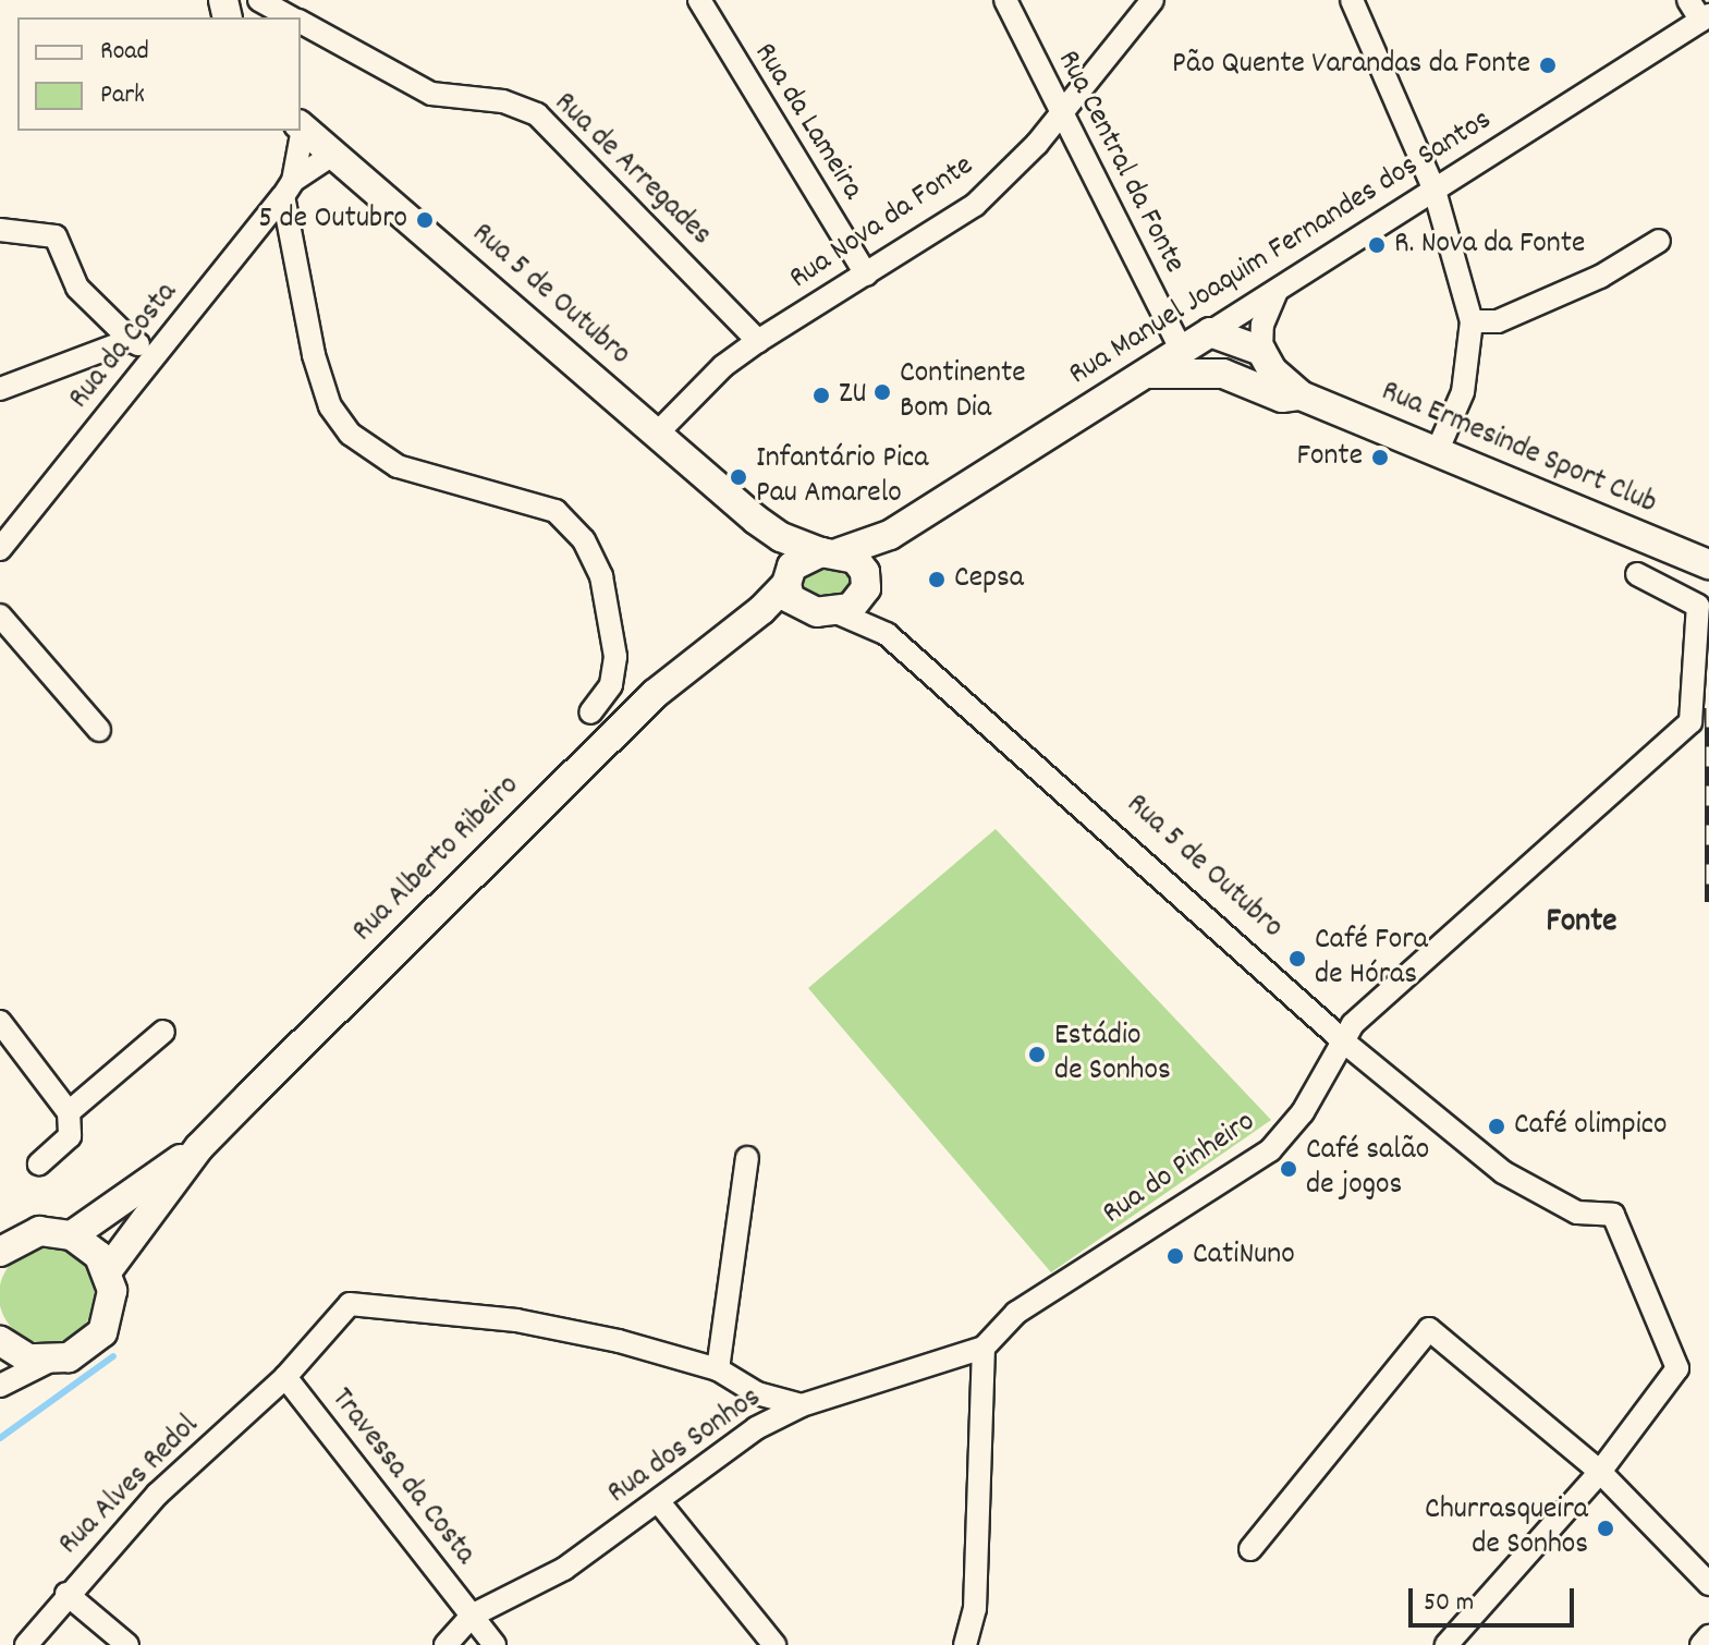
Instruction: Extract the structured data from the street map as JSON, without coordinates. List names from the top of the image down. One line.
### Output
{"streets":{"main road":["Rua Manuel Joaquim Fernandes dos Santos","Rua 5 de Outubro","Rua Ermesinde Sport Club","Rua Alberto Ribeiro"],"street":["Rua da Lameira","Rua Central da Fonte","Rua de Arregades","Rua Nova da Fonte","Rua da Costa","Rua do Pinheiro","Rua dos Sonhos","Travessa da Costa","Rua Alves Redol"]},"crossings":[["Rua da Lameira","Rua Nova da Fonte"],["Rua Central da Fonte","Rua Nova da Fonte"],["Rua Central da Fonte","Rua Manuel Joaquim Fernandes dos Santos"],["Rua de Arregades","Rua Nova da Fonte"],["Rua Nova da Fonte","Rua 5 de Outubro"],["Rua Manuel Joaquim Fernandes dos Santos","Rua 5 de Outubro"],["Rua Manuel Joaquim Fernandes dos Santos","Rua Ermesinde Sport Club"],["Rua Manuel Joaquim Fernandes dos Santos","Rua Alberto Ribeiro"],["Rua 5 de Outubro","Rua da Costa"],["Rua 5 de Outubro","Rua Alberto Ribeiro"],["Rua 5 de Outubro","Rua do Pinheiro"],["Rua do Pinheiro","Rua dos Sonhos"],["Rua dos Sonhos","Travessa da Costa"],["Travessa da Costa","Rua Alves Redol"]],"districts":["Fonte"],"places":["Pão Quente Varandas da Fonte","5 de Outubro","R. Nova da Fonte","Continente Bom Dia","ZU","Fonte","Infantário Pica Pau Amarelo","Cepsa","Café Fora de Hóras","Estádio de Sonhos","Café olimpico","Café salão de jogos","CatiNuno","Churrasqueira de Sonhos"],"legend":["Road","Park"],"scale_bar":"50 m"}
